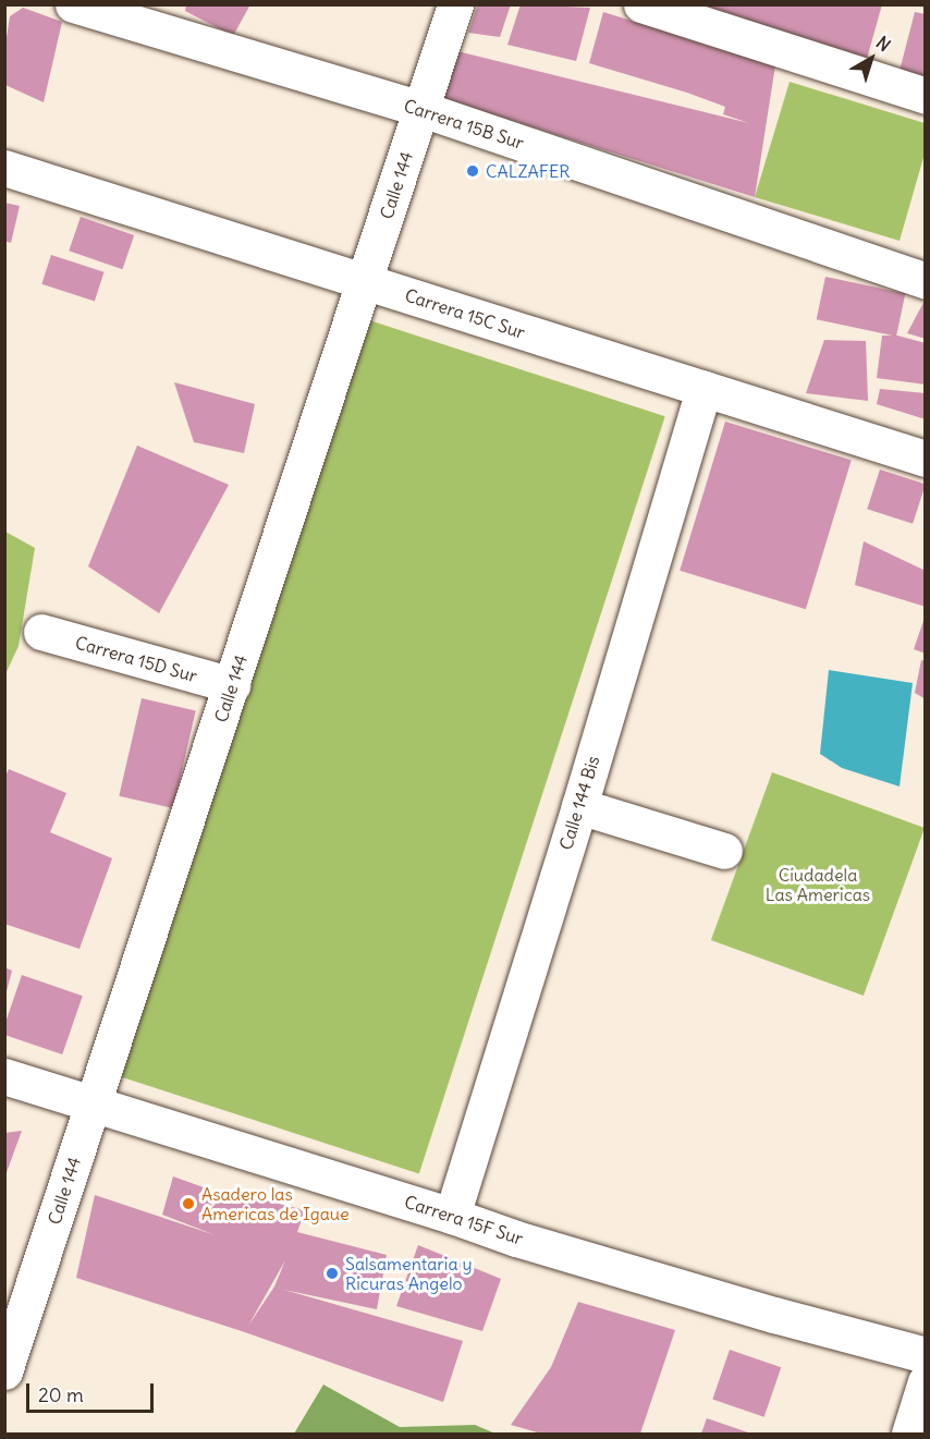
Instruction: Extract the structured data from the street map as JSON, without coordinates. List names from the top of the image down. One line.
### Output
{"streets":{"street":["Carrera 15B Sur","Calle 144","Carrera 15C Sur","Carrera 15D Sur","Calle 144 Bis","Carrera 15F Sur"]},"crossings":[["Carrera 15B Sur","Calle 144"],["Calle 144","Carrera 15C Sur"],["Calle 144","Carrera 15D Sur"],["Calle 144","Carrera 15F Sur"],["Carrera 15C Sur","Calle 144 Bis"],["Calle 144 Bis","Carrera 15F Sur"]],"parks":["Ciudadela Las Americas"],"places":["CALZAFER","Asadero las Americas de Igaue","Salsamentaria y Ricuras Angelo"],"scale_bar":"20 m","north":"top right"}
